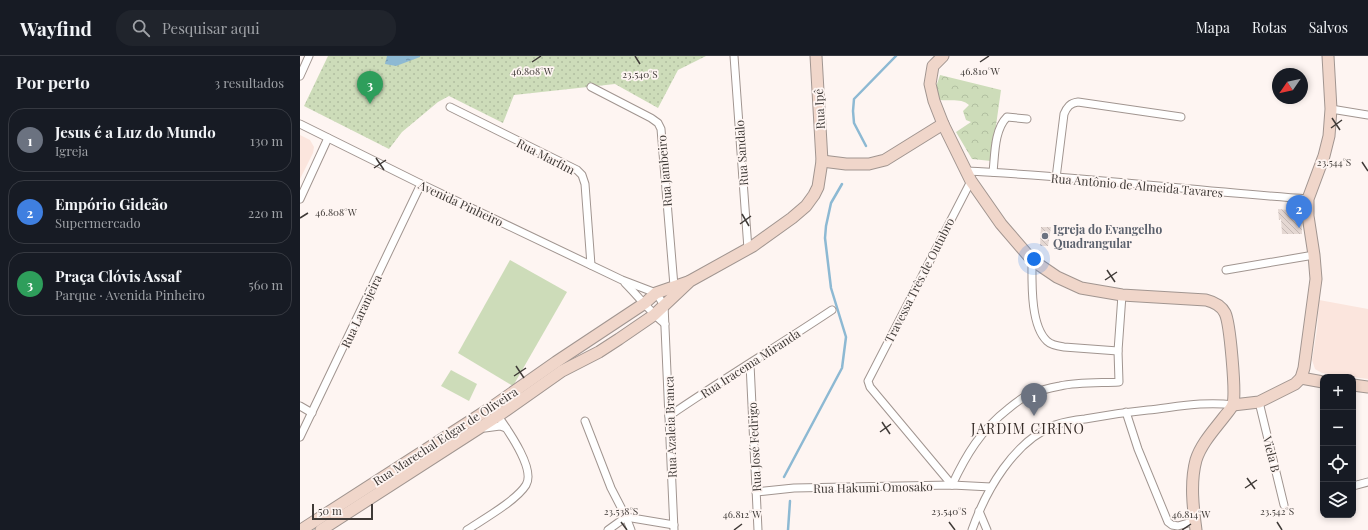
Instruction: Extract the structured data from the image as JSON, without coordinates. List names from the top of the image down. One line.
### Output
{"streets":{"main road":["Rua Ipê","Rua Marechal Edgar de Oliveira"],"street":["Rua Sandalo","Rua Marfim","Rua Jambeiro","Rua Antônio de Almeida Tavares","Avenida Pinheiro","Travessa Três de Outubro","Rua Laranjeira","Rua Iracema Miranda","Rua Azaleia Branca","Rua José Fedrigo","Viela B","Rua Hakumi Omosako"]},"crossings":[["Rua Ipê","Rua Marechal Edgar de Oliveira"],["Rua Sandalo","Rua Marechal Edgar de Oliveira"],["Rua Marfim","Avenida Pinheiro"],["Rua Jambeiro","Rua Marechal Edgar de Oliveira"],["Rua Antônio de Almeida Tavares","Travessa Três de Outubro"],["Avenida Pinheiro","Rua Laranjeira"],["Avenida Pinheiro","Rua Marechal Edgar de Oliveira"],["Travessa Três de Outubro","Rua Hakumi Omosako"],["Rua Iracema Miranda","Rua Azaleia Branca"],["Rua Iracema Miranda","Rua José Fedrigo"],["Rua Azaleia Branca","Rua Marechal Edgar de Oliveira"],["Rua José Fedrigo","Rua Hakumi Omosako"]],"districts":["JARDIM CIRINO"],"places":["Igreja do Evangelho Quadrangular"],"scale_bar":"50 m","north":"bottom left","page":{"header":"Wayfind","search":"Pesquisar aqui","nav":["Mapa","Rotas","Salvos"],"heading":["Por perto","3 resultados"],"pins":["3","2","1"],"list":[{"mark":"1","name":"Jesus é a Luz do Mundo","note":"Igreja","value":"130 m"},{"mark":"2","name":"Empório Gideão","note":"Supermercado","value":"220 m"},{"mark":"3","name":"Praça Clóvis Assaf","note":"Parque · Avenida Pinheiro","value":"560 m"}],"map_buttons":["+","−"],"scale":"50 m"},"coordinates":["46.808°W","46.810°W","23.540°S","23.544°S","23.538°S","23.542°S","46.812°W","46.814°W"]}
